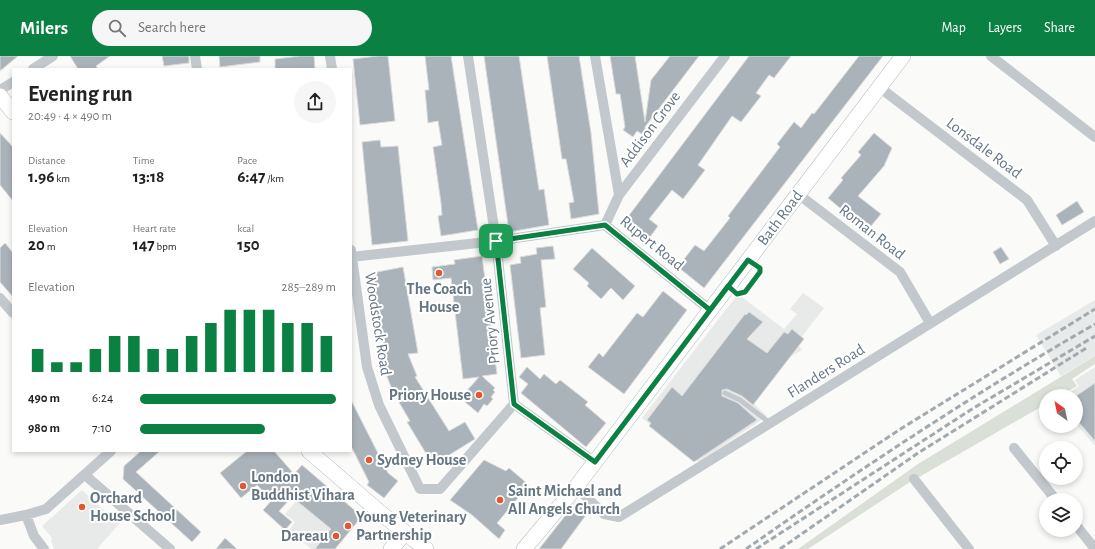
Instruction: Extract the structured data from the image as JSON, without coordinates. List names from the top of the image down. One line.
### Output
{"streets":{"main road":["Bath Road"],"street":["Addison Grove","Lonsdale Road","Roman Road","Rupert Road","Priory Avenue","Woodstock Road","Flanders Road"]},"crossings":[["Addison Grove","Rupert Road"],["Lonsdale Road","Bath Road"],["Lonsdale Road","Flanders Road"],["Bath Road","Roman Road"],["Bath Road","Rupert Road"],["Bath Road","Flanders Road"],["Roman Road","Flanders Road"],["Rupert Road","Priory Avenue"],["Priory Avenue","Woodstock Road"]],"places":["The Coach House","Priory House","Sydney House","London Buddhist Vihara","Saint Michael and All Angels Church","Orchard House School","Young Veterinary Partnership","Dareau"],"north":"top left","page":{"header":"Milers","search":"Search here","nav":["Map","Layers","Share"],"heading":["Evening run","20:49 · 4 × 490 m"],"stats":[["Distance","1.96 km"],["Time","13:18"],["Pace","6:47 /km"],["Elevation","20 m"],["Heart rate","147 bpm"],["kcal","150"]],"chart":["Elevation","285–289 m"],"list":[{"name":"490 m","note":"6:24"},{"name":"980 m","note":"7:10"}]}}
